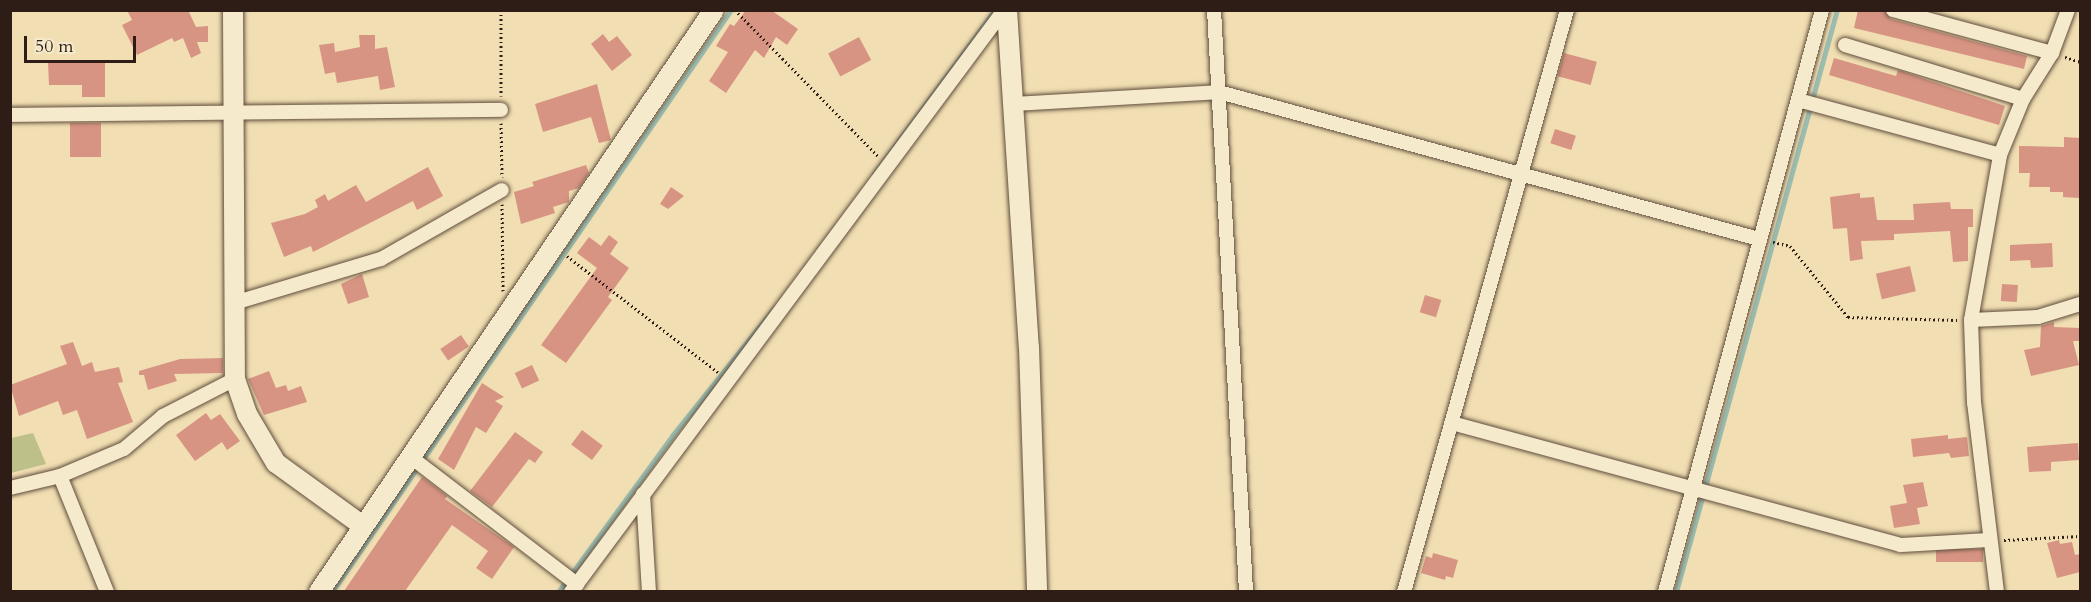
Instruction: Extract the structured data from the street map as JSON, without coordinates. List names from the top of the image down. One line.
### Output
{"scale_bar":"50 m"}
